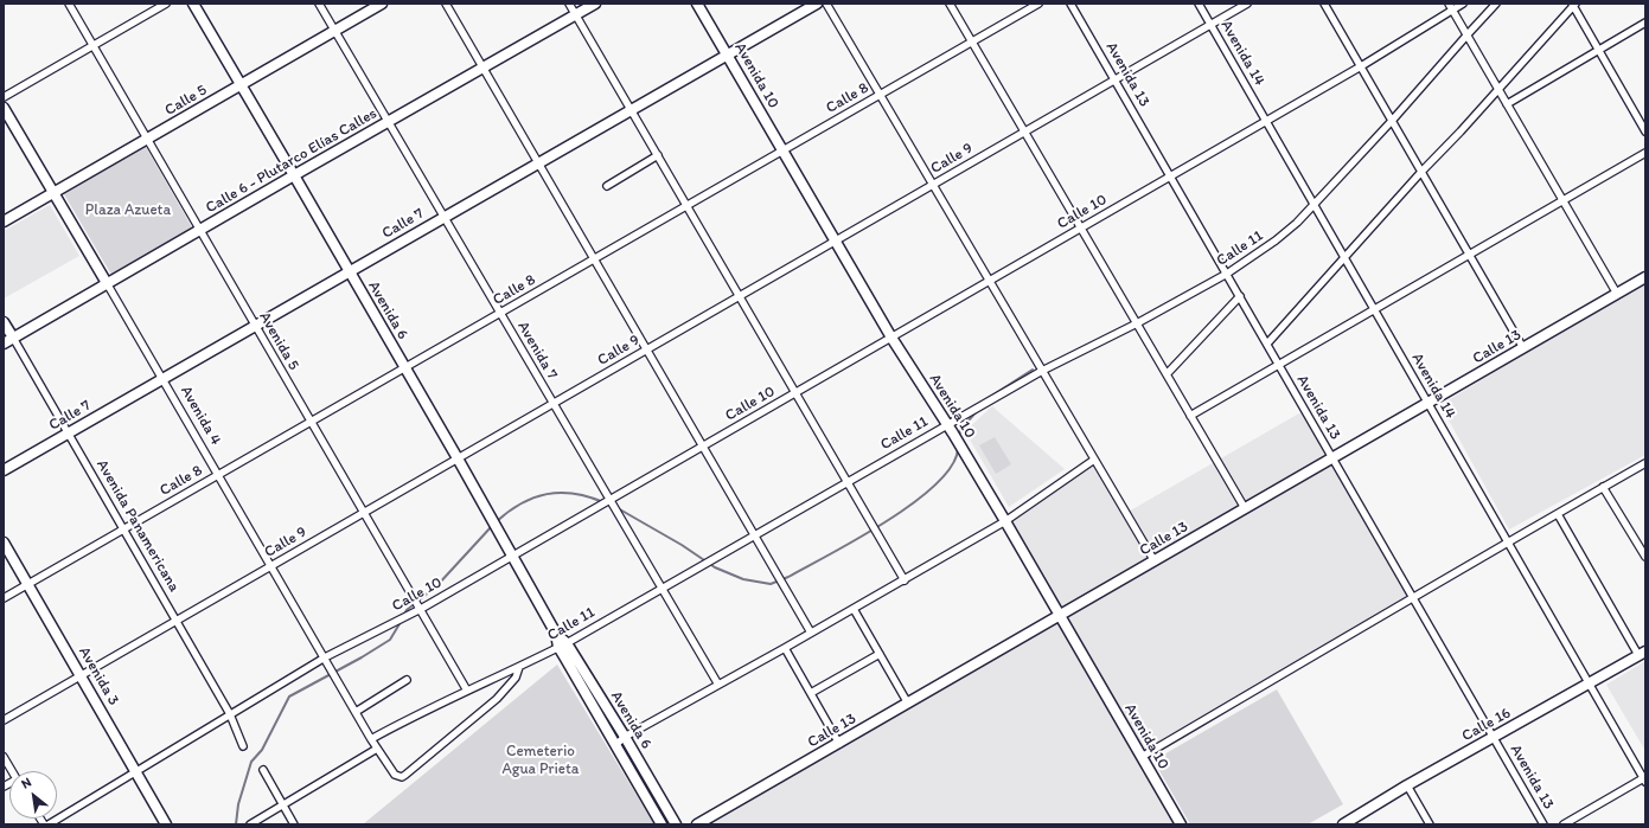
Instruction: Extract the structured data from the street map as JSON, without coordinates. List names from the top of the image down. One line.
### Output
{"streets":{"street":["Avenida 14","Avenida 13","Avenida 10","Calle 8","Calle 5","Calle 9","Calle 6 - Plutarco Elías Calles","Calle 10","Calle 7","Calle 11","Avenida 6","Avenida 5","Calle 13","Avenida 7","Avenida 4","Avenida Panamericana","Avenida 3","Calle 16"]},"crossings":[["Avenida 14","Calle 9"],["Avenida 14","Calle 10"],["Avenida 14","Calle 11"],["Avenida 14","Calle 13"],["Avenida 14","Calle 16"],["Avenida 13","Calle 9"],["Avenida 13","Calle 10"],["Avenida 13","Calle 11"],["Avenida 13","Calle 13"],["Avenida 13","Calle 16"],["Avenida 10","Calle 8"],["Avenida 10","Calle 9"],["Avenida 10","Calle 10"],["Avenida 10","Calle 7"],["Avenida 10","Calle 11"],["Avenida 10","Calle 13"],["Calle 8","Avenida 6"],["Calle 8","Avenida 5"],["Calle 8","Avenida 7"],["Calle 8","Avenida 4"],["Calle 8","Avenida Panamericana"],["Calle 8","Avenida 3"],["Calle 5","Avenida 6"],["Calle 5","Avenida 5"],["Calle 5","Avenida 7"],["Calle 5","Avenida 4"],["Calle 9","Avenida 6"],["Calle 9","Avenida 5"],["Calle 9","Avenida 7"],["Calle 9","Avenida 4"],["Calle 9","Avenida Panamericana"],["Calle 9","Avenida 3"],["Calle 6 - Plutarco Elías Calles","Avenida 6"],["Calle 6 - Plutarco Elías Calles","Avenida 5"],["Calle 6 - Plutarco Elías Calles","Avenida 7"],["Calle 6 - Plutarco Elías Calles","Avenida 4"],["Calle 6 - Plutarco Elías Calles","Avenida Panamericana"],["Calle 10","Avenida 6"],["Calle 10","Avenida 5"],["Calle 10","Avenida 7"],["Calle 10","Avenida 4"],["Calle 10","Avenida Panamericana"],["Calle 10","Avenida 3"],["Calle 7","Avenida 6"],["Calle 7","Avenida 5"],["Calle 7","Avenida 7"],["Calle 7","Avenida 4"],["Calle 7","Avenida Panamericana"],["Calle 11","Avenida 6"],["Calle 11","Avenida 5"],["Calle 11","Avenida 7"],["Calle 11","Avenida 4"]],"parks":["Plaza Azueta","Cemeterio Agua Prieta"],"north":"top left"}
